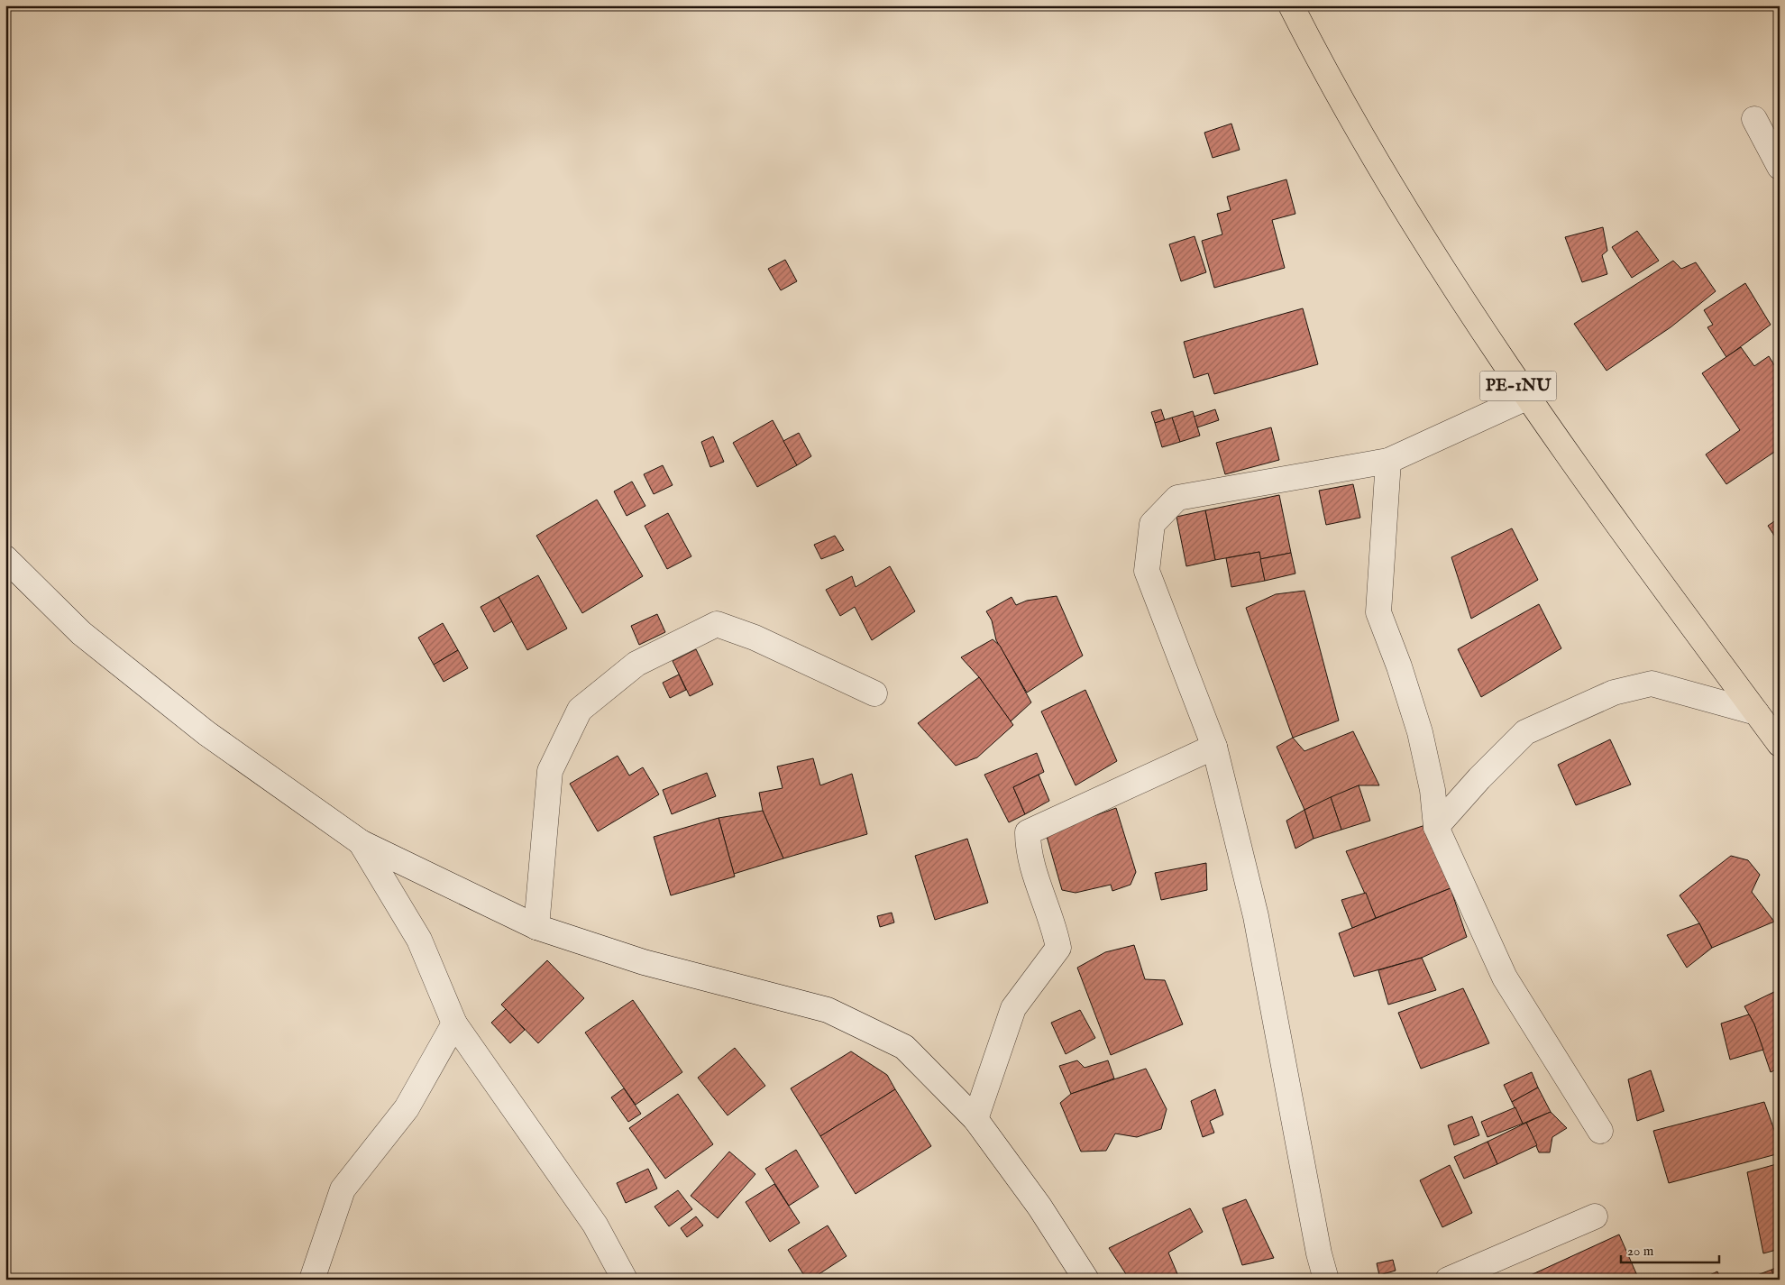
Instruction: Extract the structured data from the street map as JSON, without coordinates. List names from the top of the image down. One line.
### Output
{"streets":{"main road":["PE-1NU"]},"scale_bar":"20 m"}
